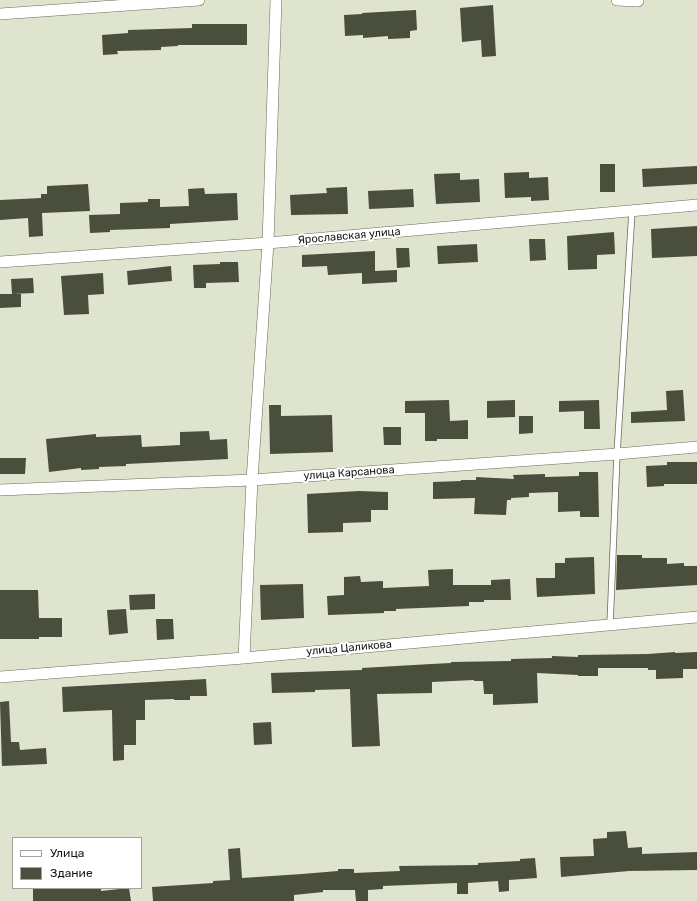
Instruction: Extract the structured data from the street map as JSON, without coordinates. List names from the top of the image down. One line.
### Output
{"streets":{"street":["Ярославская улица","улица Карсанова","улица Цаликова"]},"legend":["Улица","Здание"]}
